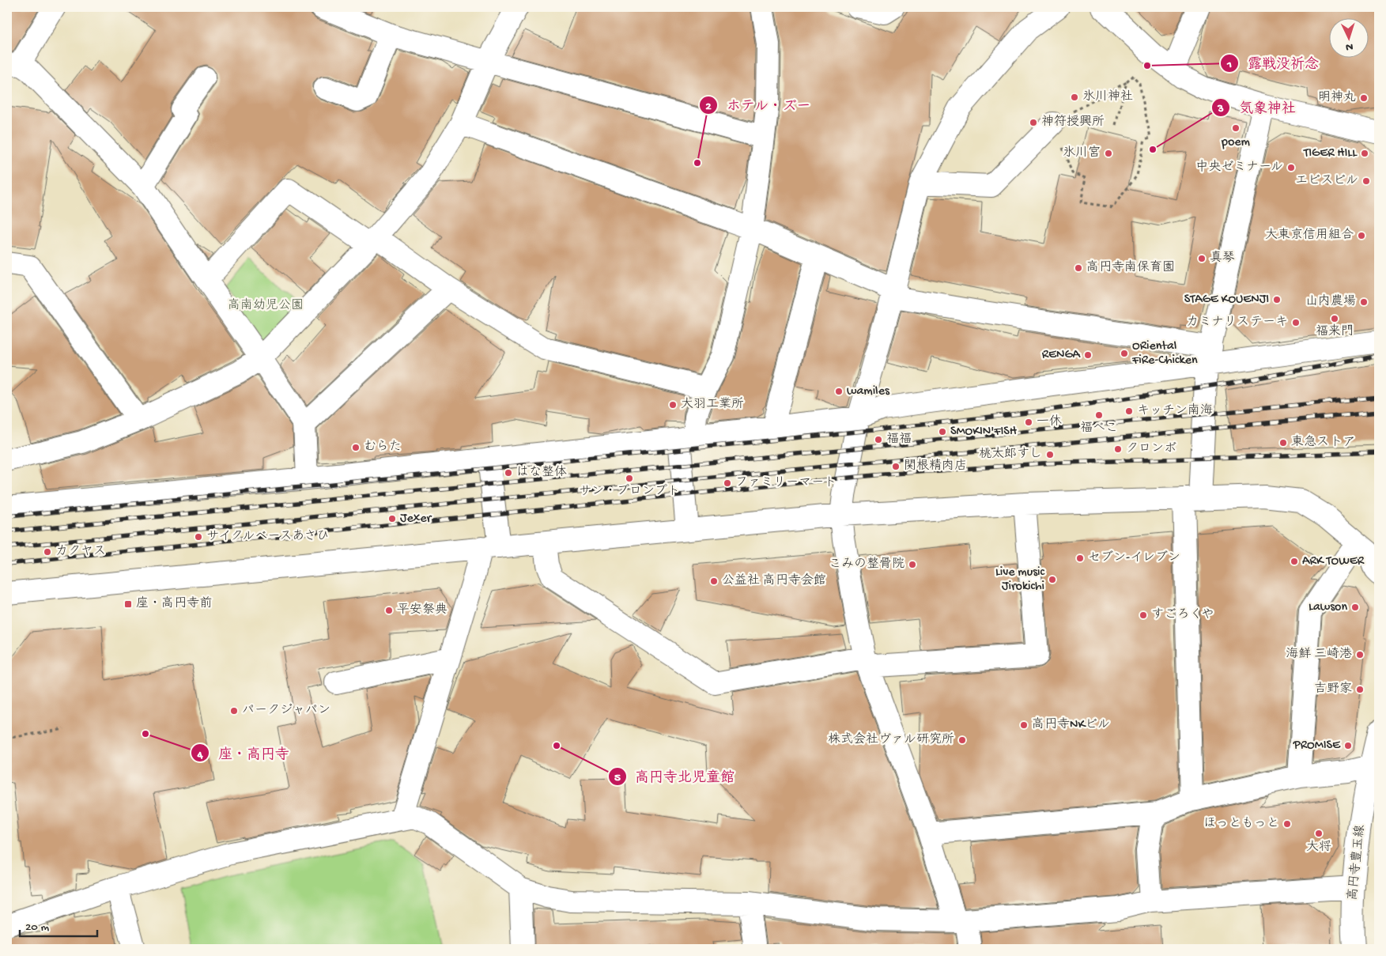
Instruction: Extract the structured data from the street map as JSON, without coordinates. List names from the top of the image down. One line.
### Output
{"streets":{"street":["高円寺豊玉線"]},"parks":["高南幼児公園"],"places":{"other":["露戦没祈念","氷川神社","明神丸","神符授興所","poem","気象神社","氷川宮","TIGER HILL","ホテル・ズー","中央ゼミナール","エビスビル","大東京信用組合","真琴","高円寺南保育園","STAGE KOUENJI","山内農場","福来門","カミナリステーキ","ORiental FiRe-Chicken","RENGA","wamiles","大羽工業所","キッチン南海","福べこ","一休","SMOKIN'FISH","福福","東急ストア","むらた","クロンボ","桃太郎すし","関根精肉店","はな整体","サン・プロンプト","ファミリーマート","Jexer","サイクルベースあさひ","カクヤス","セブン-イレブン","ARK TOWER","こみの整骨院","Live music Jirokichi","公益社 高円寺会館","Lawson","平安祭典","すごろくや","海鮮 三崎港","吉野家","パークジャパン","高円寺NKビル","座・高円寺","株式会社ヴァル研究所","高円寺北児童館","PROMISE","ほっともっと","大将"],"transit":["座・高円寺前"]},"scale_bar":"20 m","north":"bottom"}
